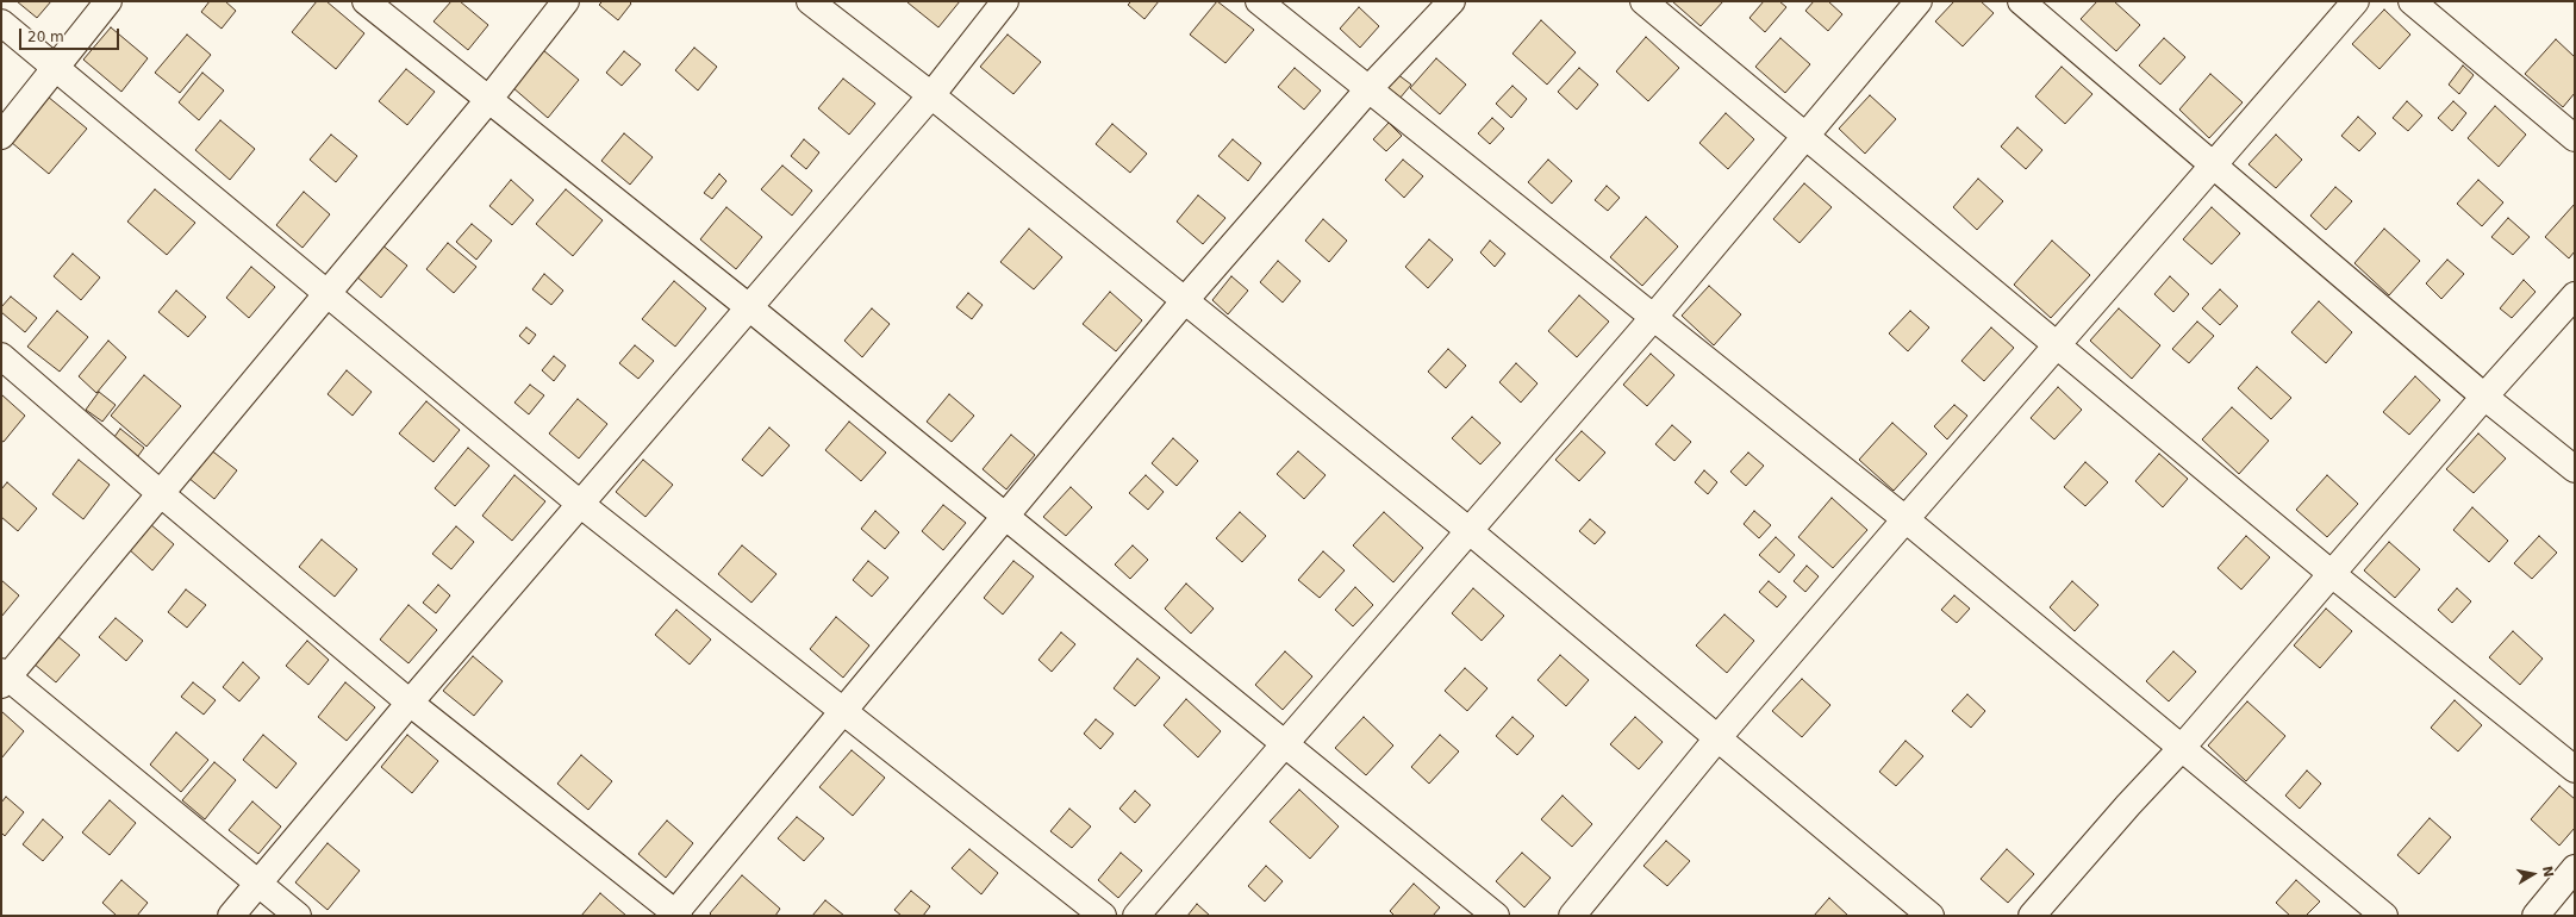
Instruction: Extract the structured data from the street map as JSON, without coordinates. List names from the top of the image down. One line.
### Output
{"scale_bar":"20 m","north":"right"}
